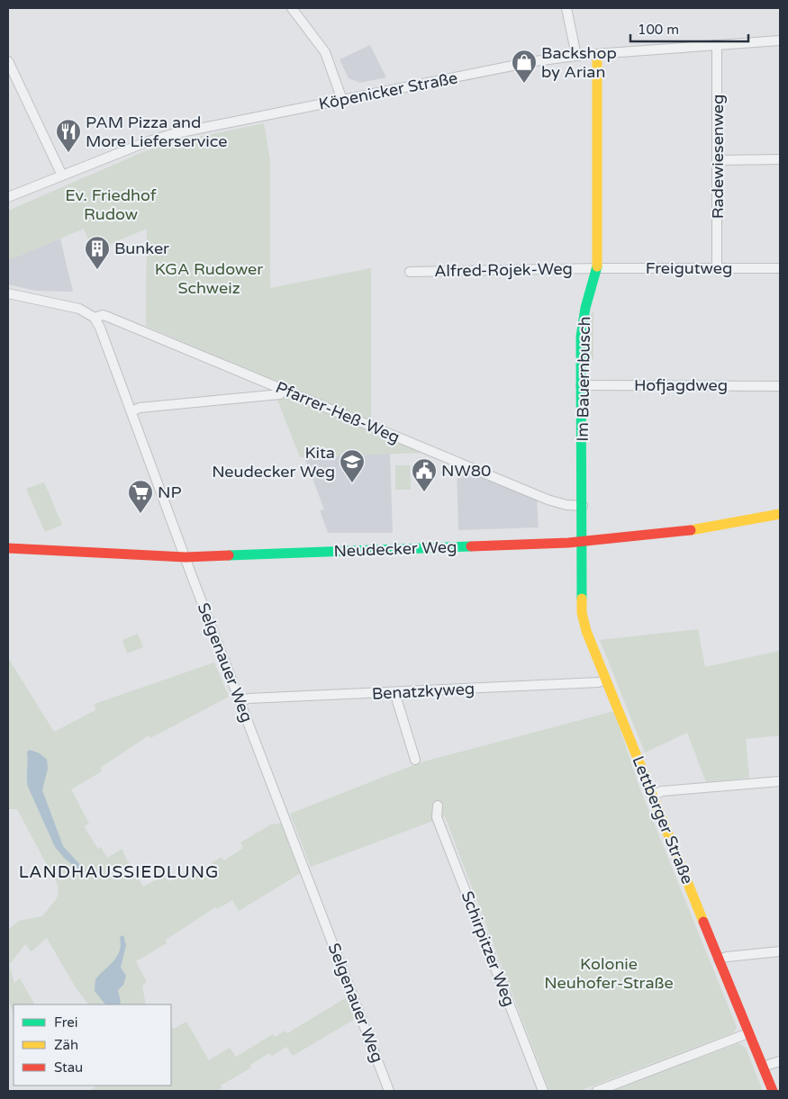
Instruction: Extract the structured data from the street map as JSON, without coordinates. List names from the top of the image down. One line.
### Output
{"streets":{"street":["Köpenicker Straße","Radewiesenweg","Freigutweg","Alfred-Rojek-Weg","Im Bauernbusch","Hofjagdweg","Pfarrer-Heß-Weg","Neudecker Weg","Selgenauer Weg","Benatzkyweg","Lettberger Straße","Schirpitzer Weg"]},"crossings":[["Köpenicker Straße","Radewiesenweg"],["Köpenicker Straße","Im Bauernbusch"],["Radewiesenweg","Freigutweg"],["Freigutweg","Alfred-Rojek-Weg"],["Freigutweg","Im Bauernbusch"],["Alfred-Rojek-Weg","Im Bauernbusch"],["Im Bauernbusch","Hofjagdweg"],["Im Bauernbusch","Pfarrer-Heß-Weg"],["Im Bauernbusch","Neudecker Weg"],["Im Bauernbusch","Lettberger Straße"],["Pfarrer-Heß-Weg","Selgenauer Weg"],["Neudecker Weg","Selgenauer Weg"],["Neudecker Weg","Lettberger Straße"],["Selgenauer Weg","Benatzkyweg"],["Benatzkyweg","Lettberger Straße"]],"districts":["LANDHAUSSIEDLUNG"],"parks":["Ev. Friedhof Rudow","KGA Rudower Schweiz","Kolonie Neuhofer-Straße"],"places":{"shop":["Backshop by Arian"],"restaurant":["PAM Pizza and More Lieferservice"],"building":["Bunker"],"school or university":["Kita Neudecker Weg"],"public building":["NW80"],"supermarket":["NP"]},"legend":["Frei","Zäh","Stau"],"scale_bar":"100 m"}
